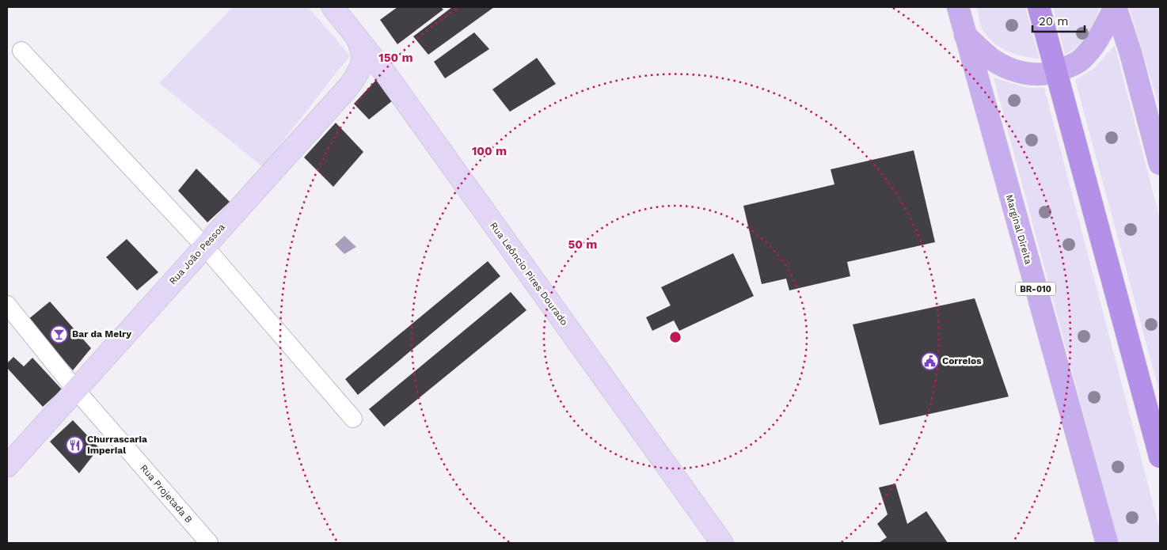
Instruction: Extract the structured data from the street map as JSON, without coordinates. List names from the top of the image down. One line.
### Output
{"streets":{"main road":["Marginal Direita","Rua João Pessoa","Rua Leôncio Pires Dourado","BR-010"],"street":["Rua Projetada B"]},"crossings":[["Rua João Pessoa","Rua Leôncio Pires Dourado"],["Rua João Pessoa","Rua Projetada B"]],"places":{"bar":["Bar da Melry"],"public building":["Correios"],"restaurant":["Churrascaria Imperial"]},"scale_bar":"20 m","rings":["150 m","100 m","50 m"]}
